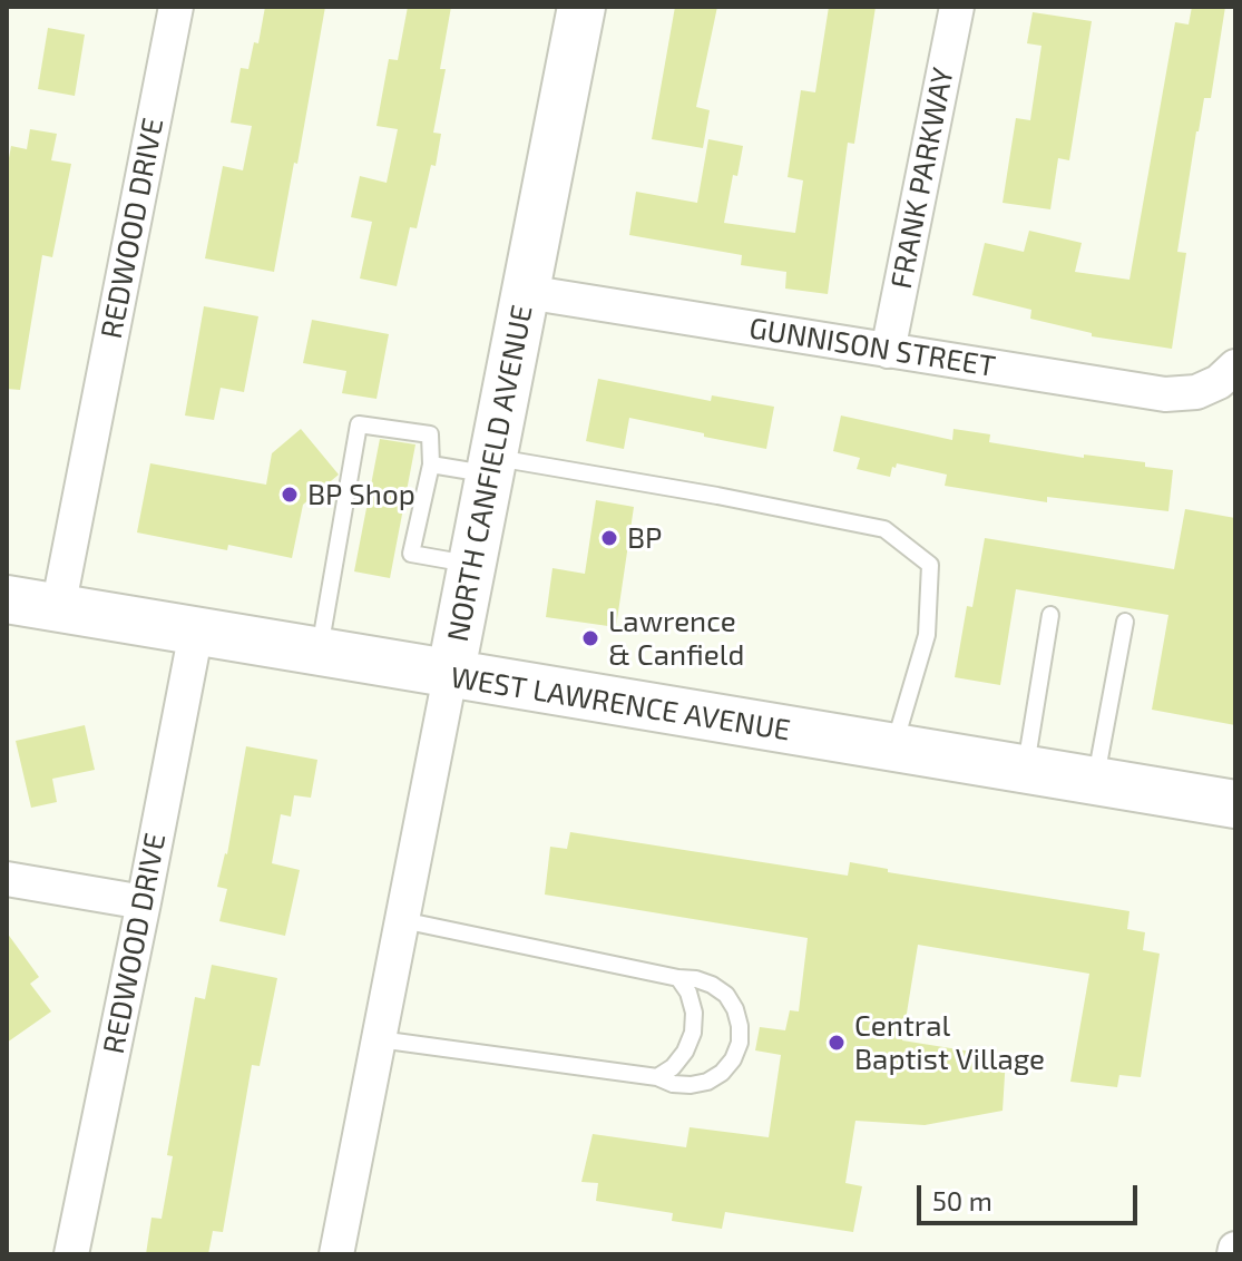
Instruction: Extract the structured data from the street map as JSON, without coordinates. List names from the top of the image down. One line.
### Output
{"streets":{"main road":["NORTH CANFIELD AVENUE","WEST LAWRENCE AVENUE"],"street":["FRANK PARKWAY","REDWOOD DRIVE","GUNNISON STREET"]},"crossings":[["FRANK PARKWAY","GUNNISON STREET"],["REDWOOD DRIVE","WEST LAWRENCE AVENUE"],["GUNNISON STREET","NORTH CANFIELD AVENUE"],["NORTH CANFIELD AVENUE","WEST LAWRENCE AVENUE"]],"places":["BP Shop","BP","Lawrence & Canfield","Central Baptist Village"],"scale_bar":"50 m"}
